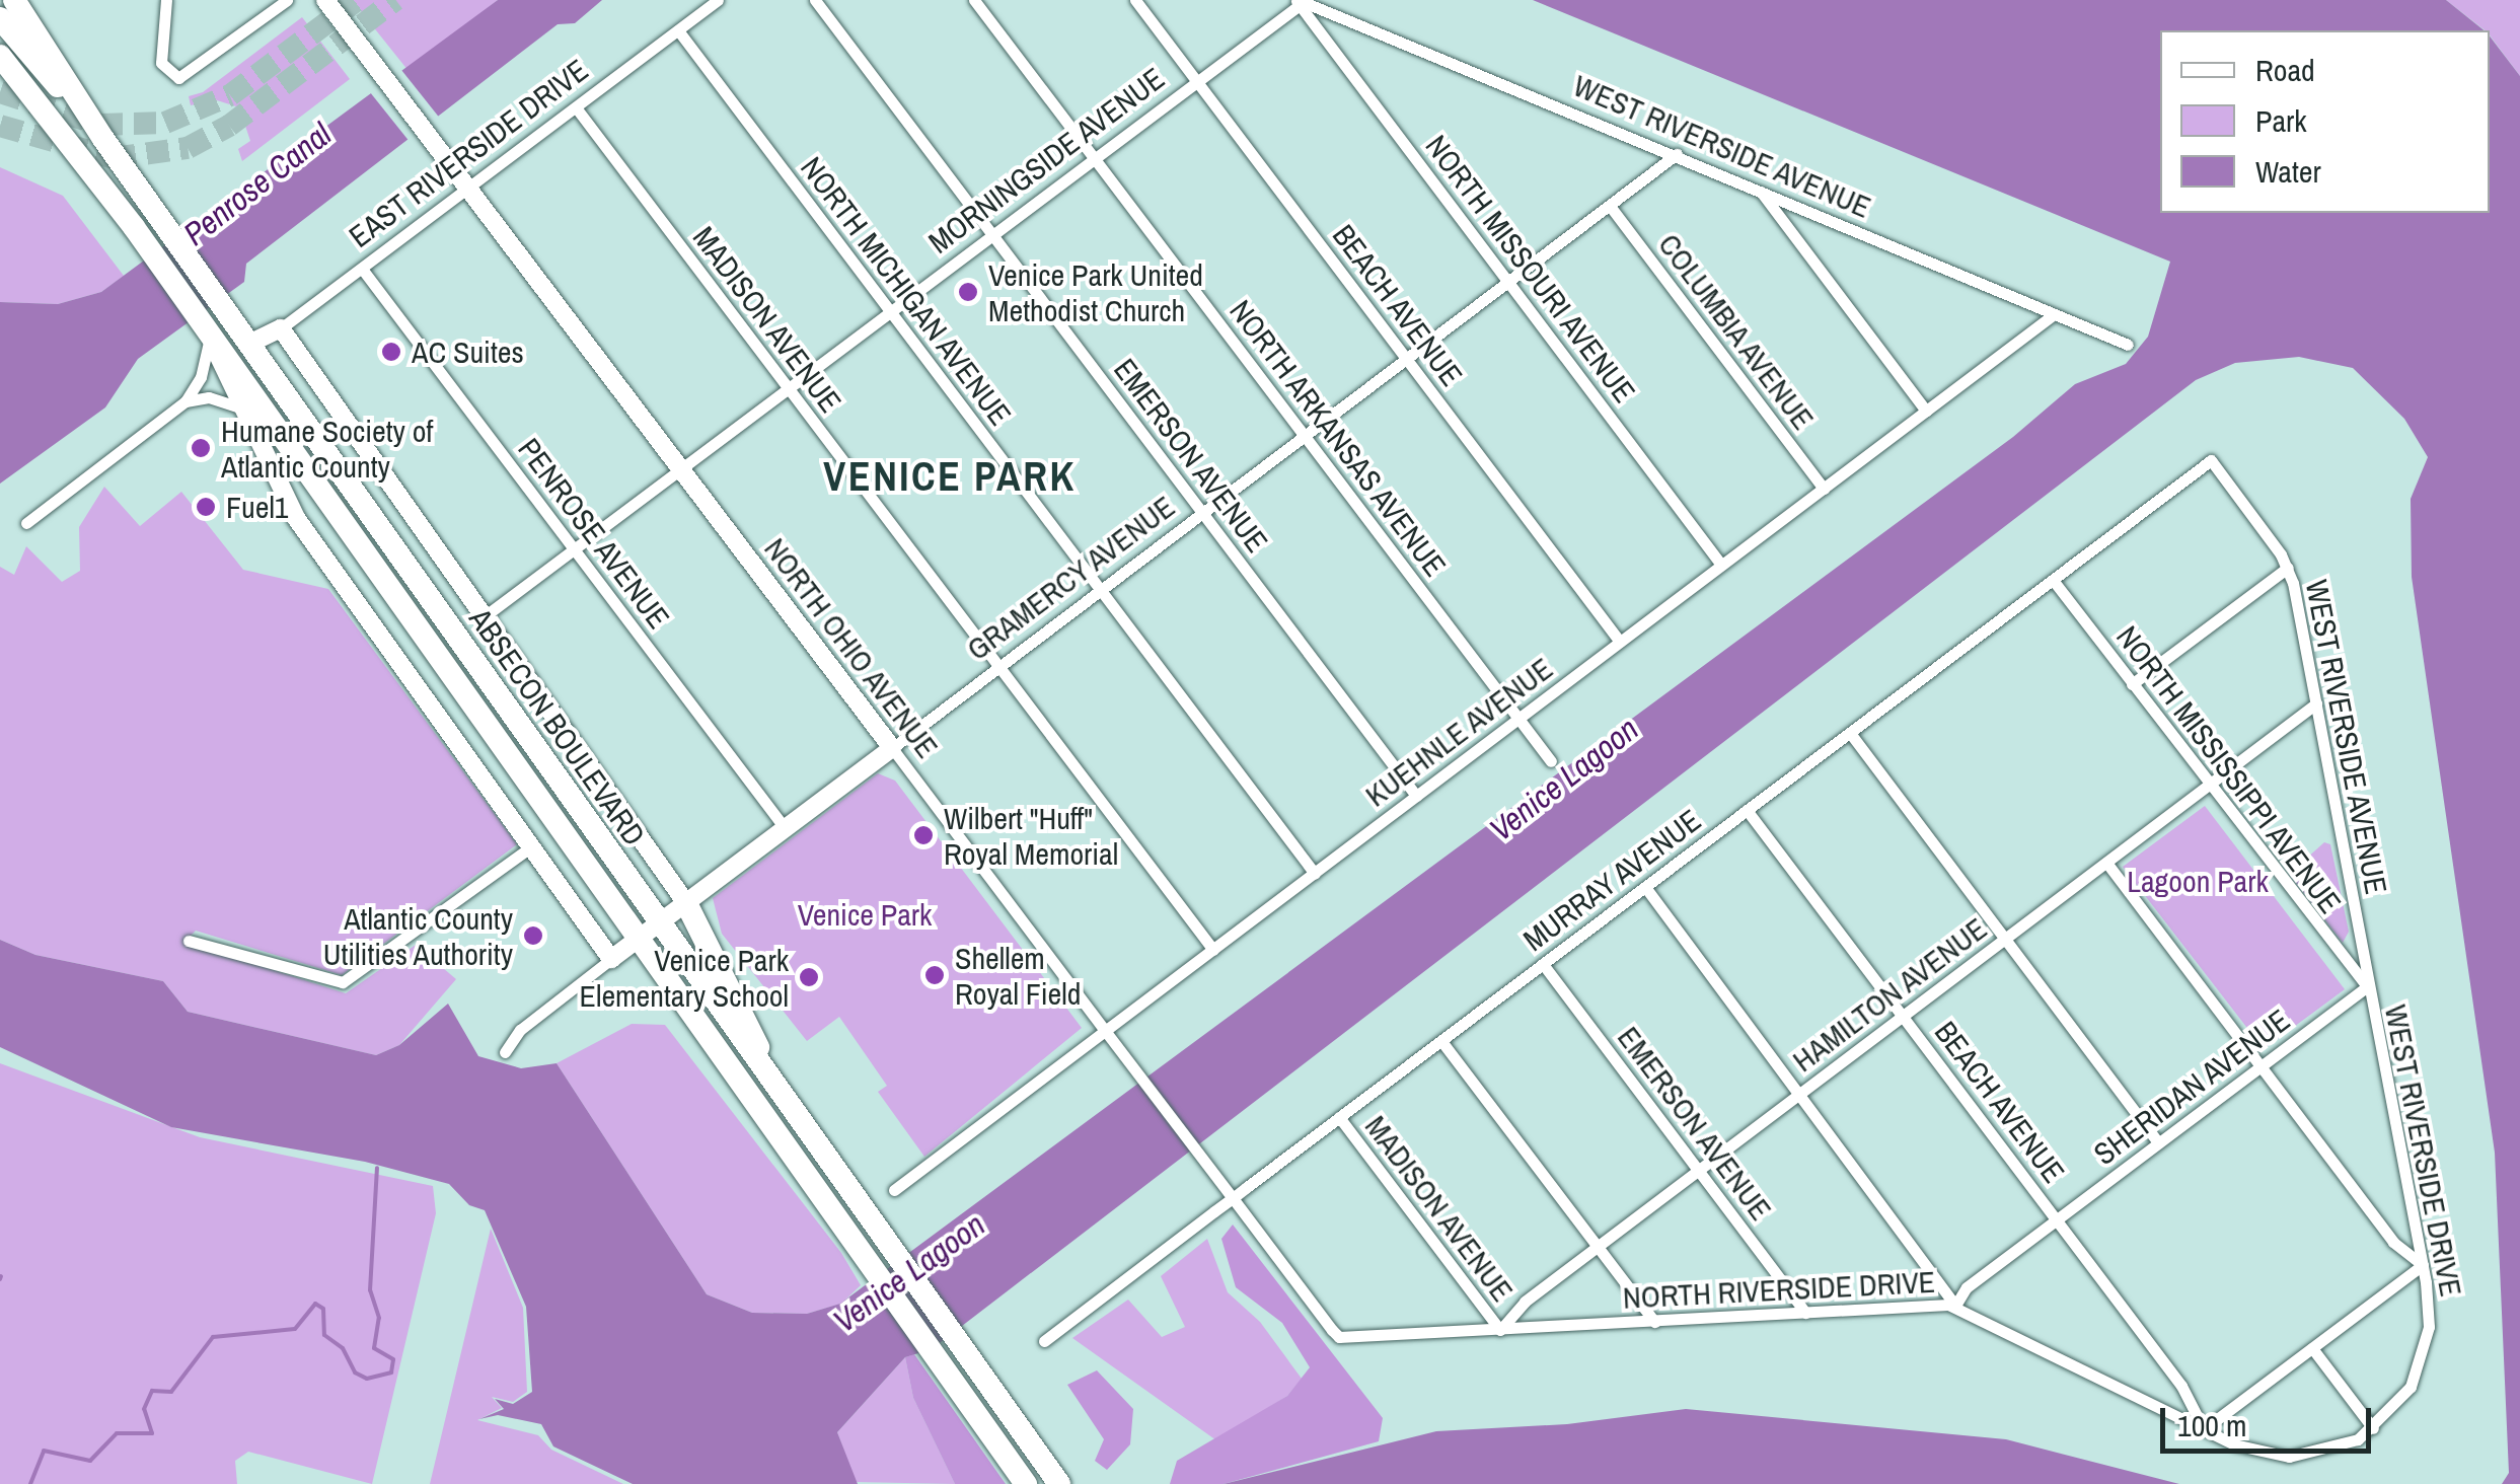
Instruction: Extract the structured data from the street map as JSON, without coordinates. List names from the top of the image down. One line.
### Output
{"streets":{"highway":["ABSECON BOULEVARD"],"street":["WEST RIVERSIDE AVENUE","EAST RIVERSIDE DRIVE","MORNINGSIDE AVENUE","NORTH MISSOURI AVENUE","NORTH MICHIGAN AVENUE","BEACH AVENUE","MADISON AVENUE","COLUMBIA AVENUE","NORTH ARKANSAS AVENUE","EMERSON AVENUE","PENROSE AVENUE","GRAMERCY AVENUE","NORTH OHIO AVENUE","KUEHNLE AVENUE","NORTH MISSISSIPPI AVENUE","MURRAY AVENUE","HAMILTON AVENUE","SHERIDAN AVENUE","WEST RIVERSIDE DRIVE","NORTH RIVERSIDE DRIVE"]},"crossings":[["WEST RIVERSIDE AVENUE","MORNINGSIDE AVENUE"],["WEST RIVERSIDE AVENUE","NORTH MISSOURI AVENUE"],["WEST RIVERSIDE AVENUE","GRAMERCY AVENUE"],["WEST RIVERSIDE AVENUE","KUEHNLE AVENUE"],["WEST RIVERSIDE AVENUE","NORTH MISSISSIPPI AVENUE"],["WEST RIVERSIDE AVENUE","MURRAY AVENUE"],["WEST RIVERSIDE AVENUE","HAMILTON AVENUE"],["WEST RIVERSIDE AVENUE","SHERIDAN AVENUE"],["WEST RIVERSIDE AVENUE","WEST RIVERSIDE DRIVE"],["EAST RIVERSIDE DRIVE","NORTH MICHIGAN AVENUE"],["EAST RIVERSIDE DRIVE","MADISON AVENUE"],["EAST RIVERSIDE DRIVE","PENROSE AVENUE"],["EAST RIVERSIDE DRIVE","NORTH OHIO AVENUE"],["EAST RIVERSIDE DRIVE","ABSECON BOULEVARD"],["MORNINGSIDE AVENUE","NORTH MISSOURI AVENUE"],["MORNINGSIDE AVENUE","NORTH MICHIGAN AVENUE"],["MORNINGSIDE AVENUE","BEACH AVENUE"],["MORNINGSIDE AVENUE","MADISON AVENUE"],["MORNINGSIDE AVENUE","NORTH ARKANSAS AVENUE"],["MORNINGSIDE AVENUE","EMERSON AVENUE"],["MORNINGSIDE AVENUE","PENROSE AVENUE"],["MORNINGSIDE AVENUE","NORTH OHIO AVENUE"],["MORNINGSIDE AVENUE","ABSECON BOULEVARD"],["NORTH MISSOURI AVENUE","GRAMERCY AVENUE"],["NORTH MISSOURI AVENUE","KUEHNLE AVENUE"],["NORTH MICHIGAN AVENUE","GRAMERCY AVENUE"],["NORTH MICHIGAN AVENUE","KUEHNLE AVENUE"],["BEACH AVENUE","GRAMERCY AVENUE"],["BEACH AVENUE","KUEHNLE AVENUE"],["BEACH AVENUE","MURRAY AVENUE"],["BEACH AVENUE","HAMILTON AVENUE"],["BEACH AVENUE","SHERIDAN AVENUE"],["BEACH AVENUE","NORTH RIVERSIDE DRIVE"],["MADISON AVENUE","GRAMERCY AVENUE"],["MADISON AVENUE","KUEHNLE AVENUE"],["MADISON AVENUE","MURRAY AVENUE"],["MADISON AVENUE","HAMILTON AVENUE"],["MADISON AVENUE","NORTH RIVERSIDE DRIVE"],["COLUMBIA AVENUE","GRAMERCY AVENUE"],["COLUMBIA AVENUE","KUEHNLE AVENUE"],["NORTH ARKANSAS AVENUE","GRAMERCY AVENUE"],["NORTH ARKANSAS AVENUE","KUEHNLE AVENUE"],["EMERSON AVENUE","GRAMERCY AVENUE"],["EMERSON AVENUE","KUEHNLE AVENUE"],["EMERSON AVENUE","MURRAY AVENUE"],["EMERSON AVENUE","HAMILTON AVENUE"],["EMERSON AVENUE","NORTH RIVERSIDE DRIVE"],["PENROSE AVENUE","GRAMERCY AVENUE"],["GRAMERCY AVENUE","NORTH OHIO AVENUE"],["GRAMERCY AVENUE","ABSECON BOULEVARD"],["NORTH OHIO AVENUE","KUEHNLE AVENUE"],["NORTH OHIO AVENUE","MURRAY AVENUE"],["NORTH OHIO AVENUE","NORTH RIVERSIDE DRIVE"],["NORTH MISSISSIPPI AVENUE","MURRAY AVENUE"],["NORTH MISSISSIPPI AVENUE","HAMILTON AVENUE"],["NORTH MISSISSIPPI AVENUE","SHERIDAN AVENUE"],["NORTH MISSISSIPPI AVENUE","WEST RIVERSIDE DRIVE"],["HAMILTON AVENUE","NORTH RIVERSIDE DRIVE"],["SHERIDAN AVENUE","WEST RIVERSIDE DRIVE"],["SHERIDAN AVENUE","NORTH RIVERSIDE DRIVE"],["WEST RIVERSIDE DRIVE","NORTH RIVERSIDE DRIVE"]],"districts":["VENICE PARK"],"water":["Penrose Canal","Venice Lagoon"],"parks":["Lagoon Park","Venice Park"],"places":["Venice Park United Methodist Church","AC Suites","Humane Society of Atlantic County","Fuel1","Wilbert \"Huff\" Royal Memorial","Atlantic County Utilities Authority","Shellem Royal Field","Venice Park Elementary School"],"legend":["Road","Park","Water"],"scale_bar":"100 m"}
